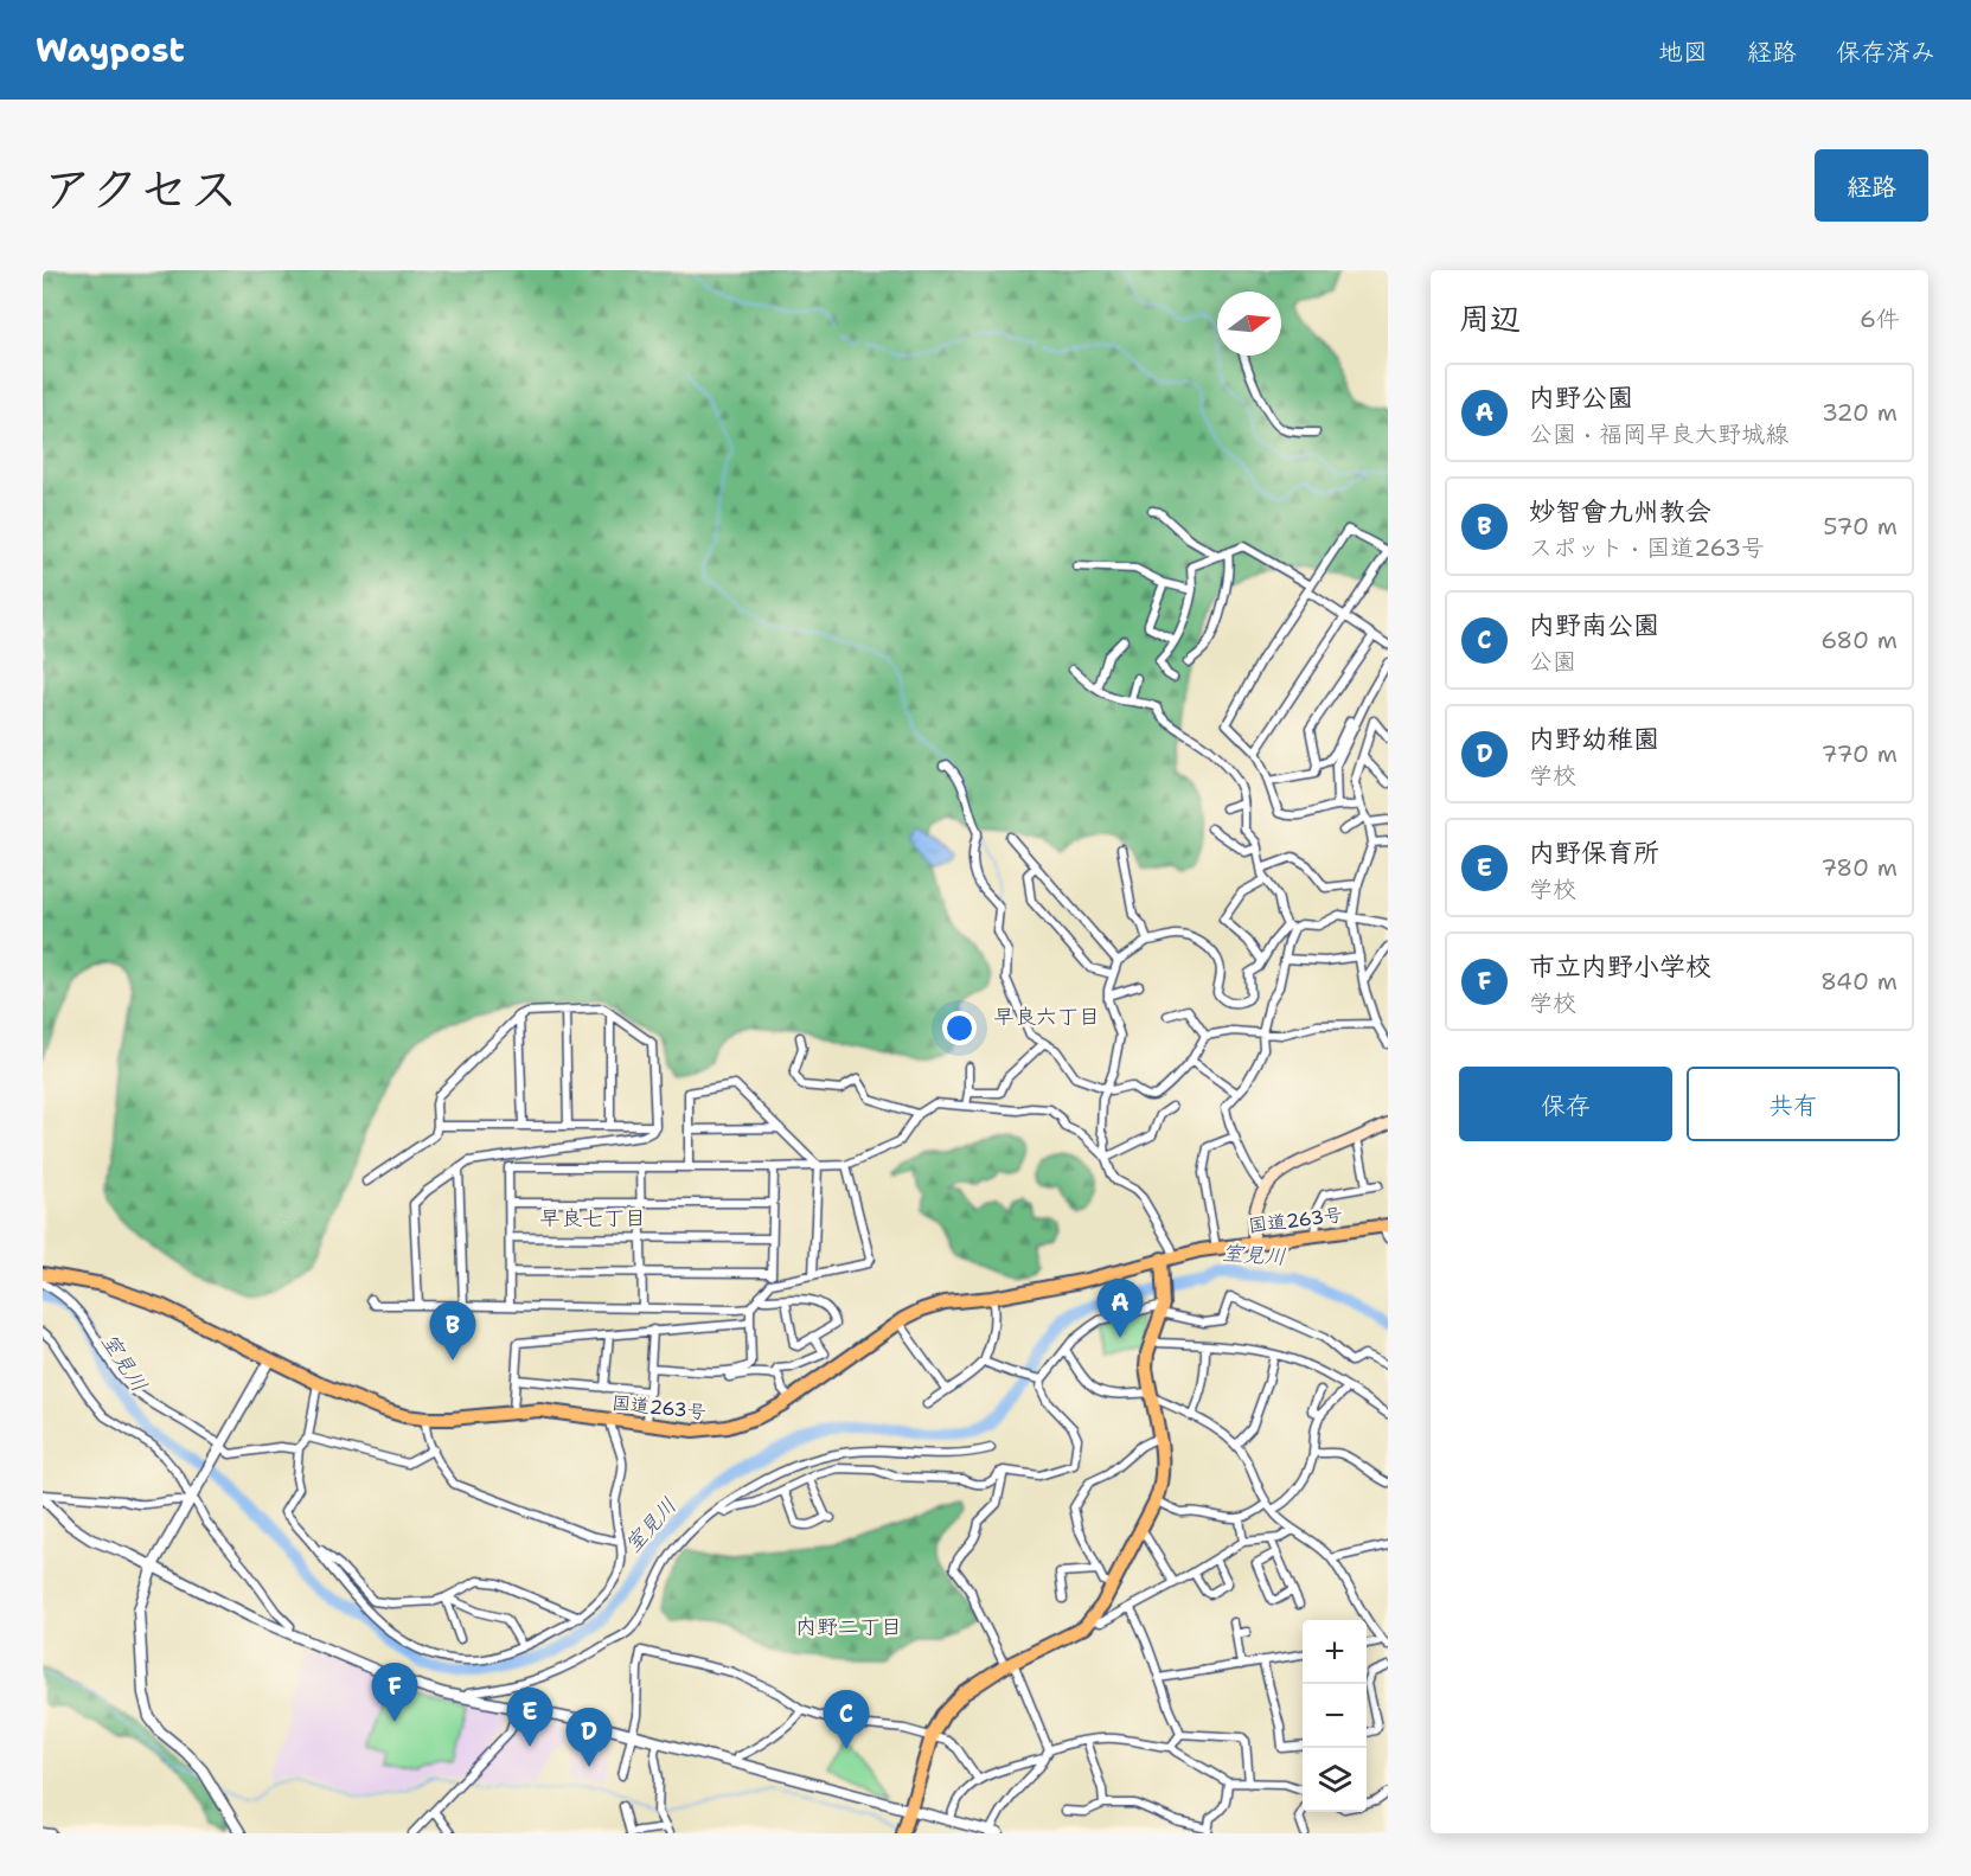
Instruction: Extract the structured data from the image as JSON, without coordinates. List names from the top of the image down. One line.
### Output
{"streets":{"main road":["国道263号"]},"districts":["早良六丁目","早良七丁目","内野二丁目"],"water":["室見川"],"north":"right","page":{"header":"Waypost","nav":["地図","経路","保存済み"],"title":"アクセス","buttons":["経路",["保存","共有"]],"heading":["周辺","6件"],"list":[{"mark":"A","name":"内野公園","note":"公園 · 福岡早良大野城線","value":"320 m"},{"mark":"B","name":"妙智會九州教会","note":"スポット · 国道263号","value":"570 m"},{"mark":"C","name":"内野南公園","note":"公園","value":"680 m"},{"mark":"D","name":"内野幼稚園","note":"学校","value":"770 m"},{"mark":"E","name":"内野保育所","note":"学校","value":"780 m"},{"mark":"F","name":"市立内野小学校","note":"学校","value":"840 m"}],"pins":["A","B","F","E","C","D"],"map_buttons":["+","−"]}}
